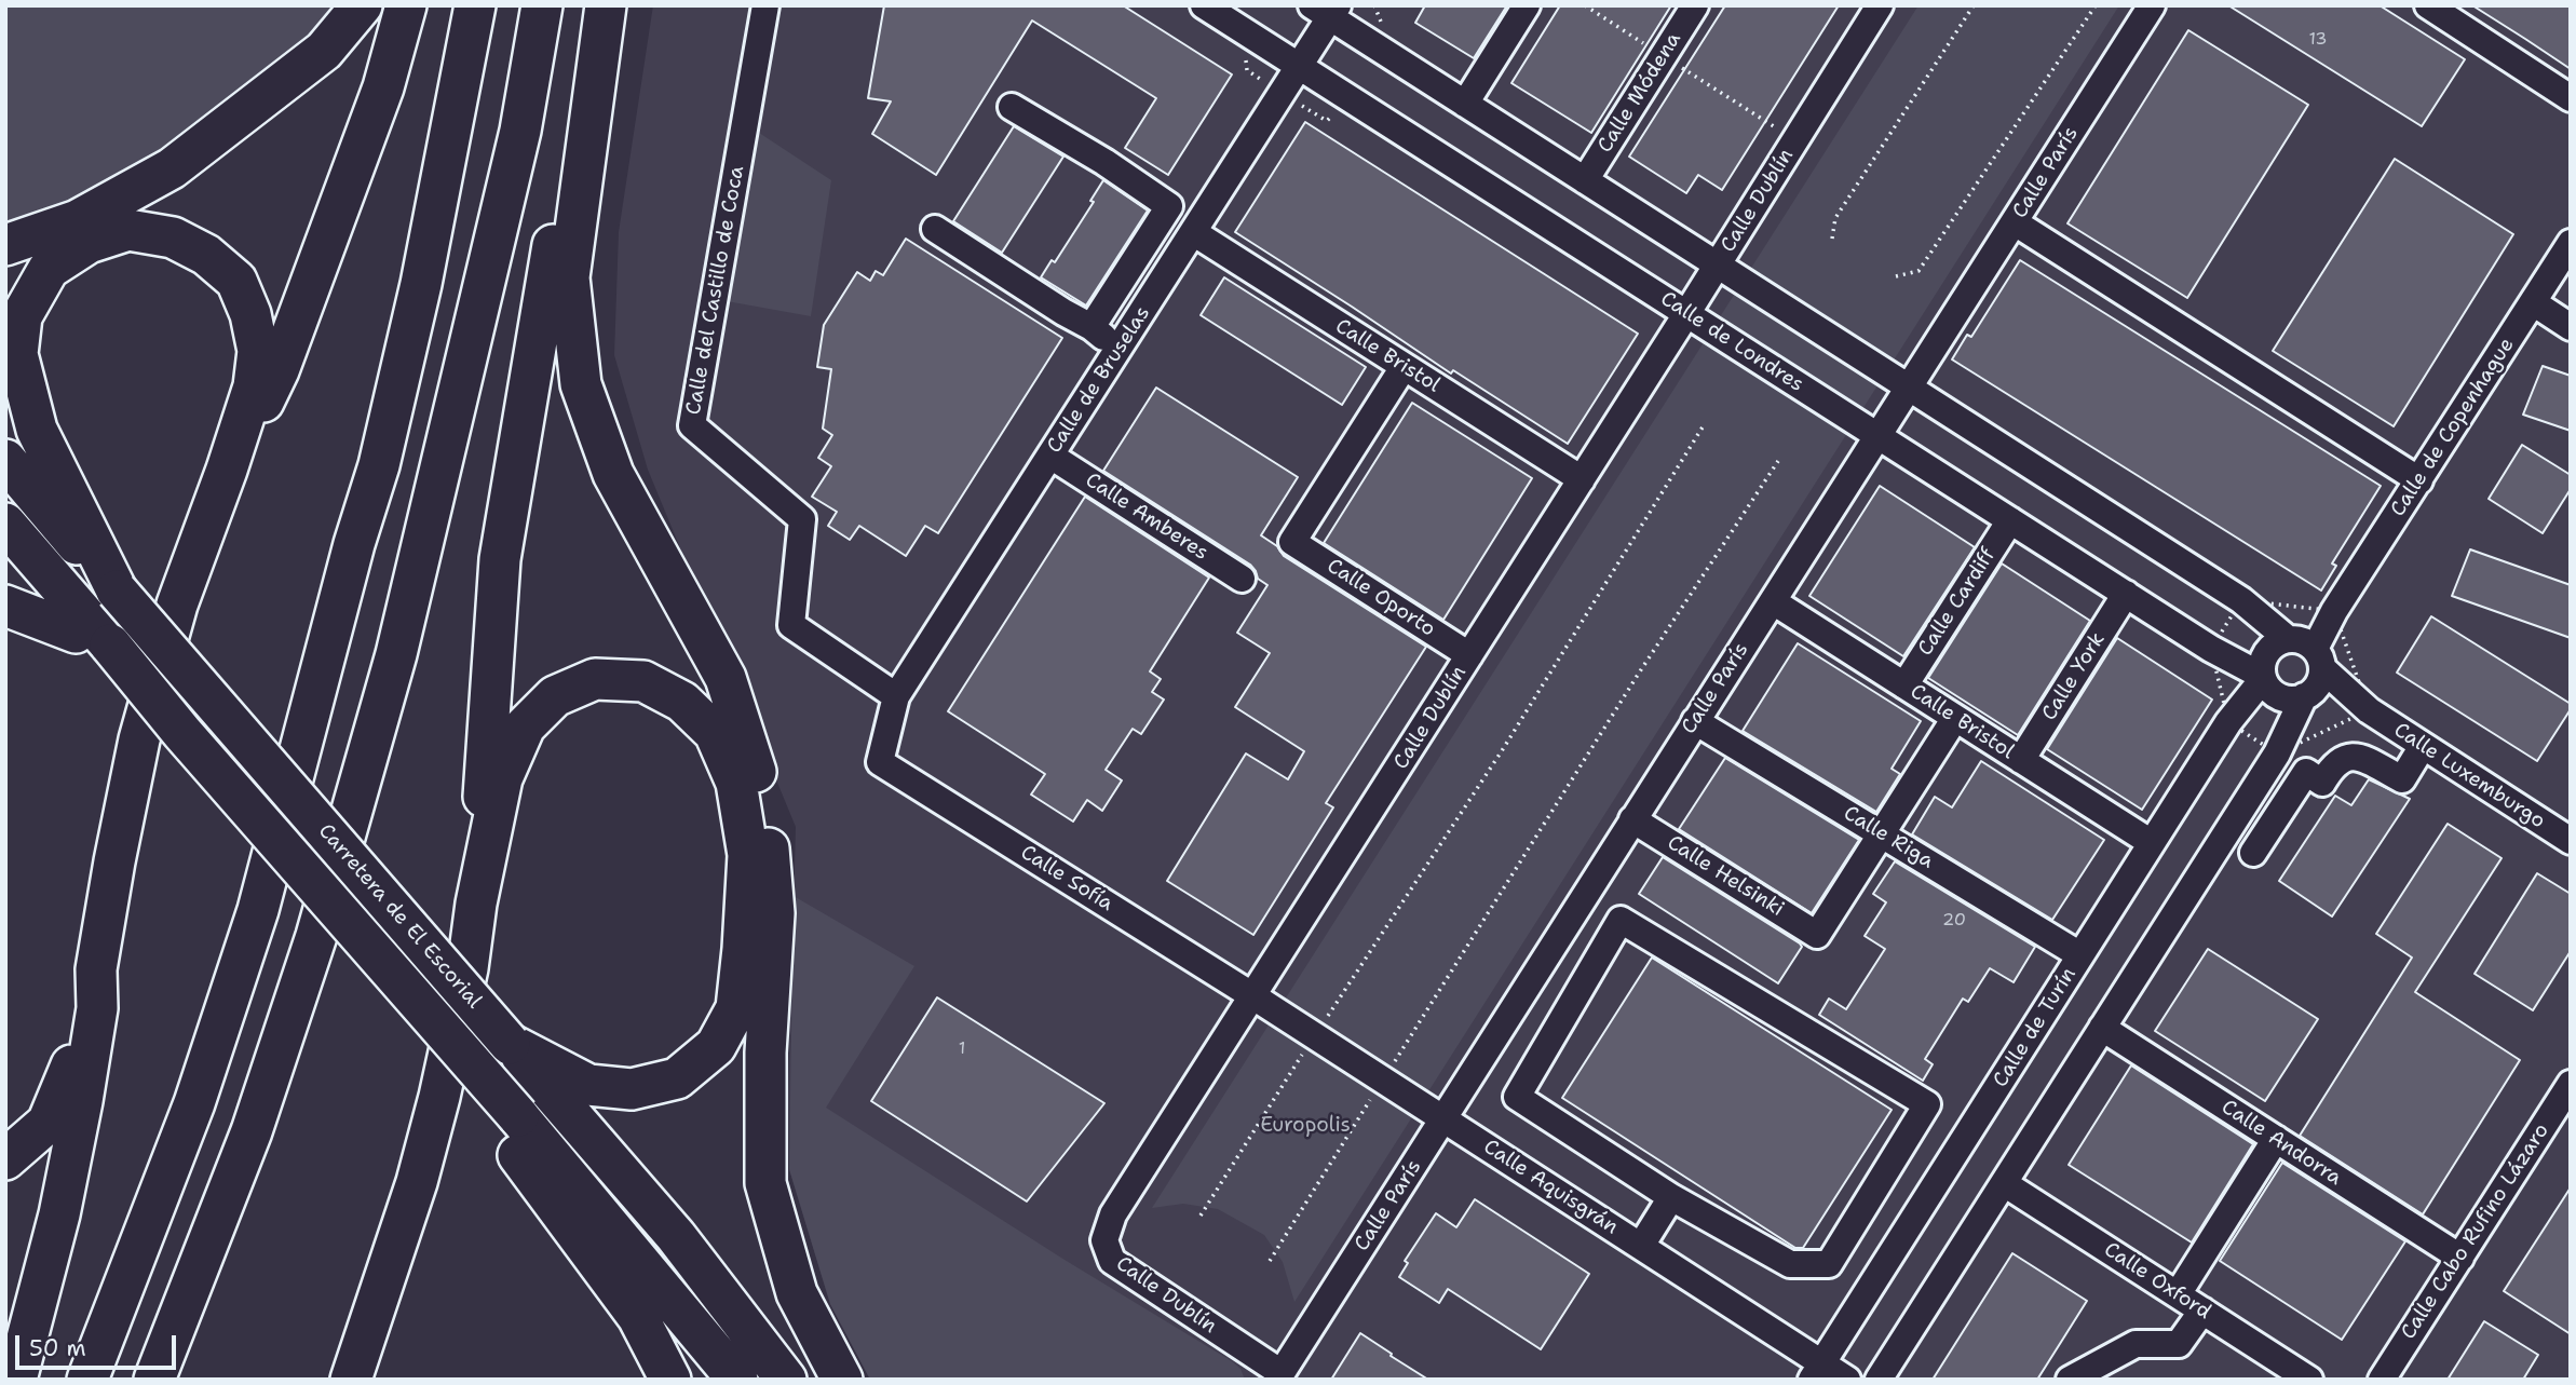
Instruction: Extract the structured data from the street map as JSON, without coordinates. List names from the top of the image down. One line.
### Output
{"streets":{"highway":["Carretera de El Escorial"],"street":["Calle Módena","Calle París","Calle Dublín","Calle del Castillo de Coca","Calle de Londres","Calle Bristol","Calle de Bruselas","Calle de Copenhague","Calle Amberes","Calle Oporto","Calle Cardiff","Calle York","Calle Luxemburgo","Calle Riga","Calle Helsinki","Calle Sofía","Calle de Turín","Calle Andorra","Calle Aquisgrán","Calle Cabo Rufino Lázaro","Calle Oxford"]},"crossings":[["Calle París","Calle Dublín"],["Calle París","Calle de Londres"],["Calle París","Calle Bristol"],["Calle París","Calle Riga"],["Calle París","Calle Helsinki"],["Calle París","Calle Aquisgrán"],["Calle Dublín","Calle de Londres"],["Calle Dublín","Calle Bristol"],["Calle Dublín","Calle Oporto"],["Calle Dublín","Calle Sofía"],["Calle Dublín","Calle Aquisgrán"],["Calle del Castillo de Coca","Calle de Bruselas"],["Calle de Londres","Calle de Bruselas"],["Calle de Londres","Calle de Copenhague"],["Calle de Londres","Calle Cardiff"],["Calle de Londres","Calle York"],["Calle de Londres","Calle Luxemburgo"],["Calle de Londres","Calle de Turín"],["Calle Bristol","Calle de Bruselas"],["Calle Bristol","Calle Oporto"],["Calle Bristol","Calle Cardiff"],["Calle Bristol","Calle York"],["Calle Bristol","Calle de Turín"],["Calle de Bruselas","Calle Amberes"],["Calle de Bruselas","Calle Sofía"],["Calle de Copenhague","Calle Luxemburgo"],["Calle de Copenhague","Calle de Turín"],["Calle Luxemburgo","Calle de Turín"],["Calle Riga","Calle Helsinki"],["Calle Riga","Calle de Turín"],["Calle Sofía","Calle Aquisgrán"],["Calle de Turín","Calle Aquisgrán"],["Calle Andorra","Calle Cabo Rufino Lázaro"]],"parks":["Europolis"],"house_numbers":["13","20","1"],"scale_bar":"50 m"}
